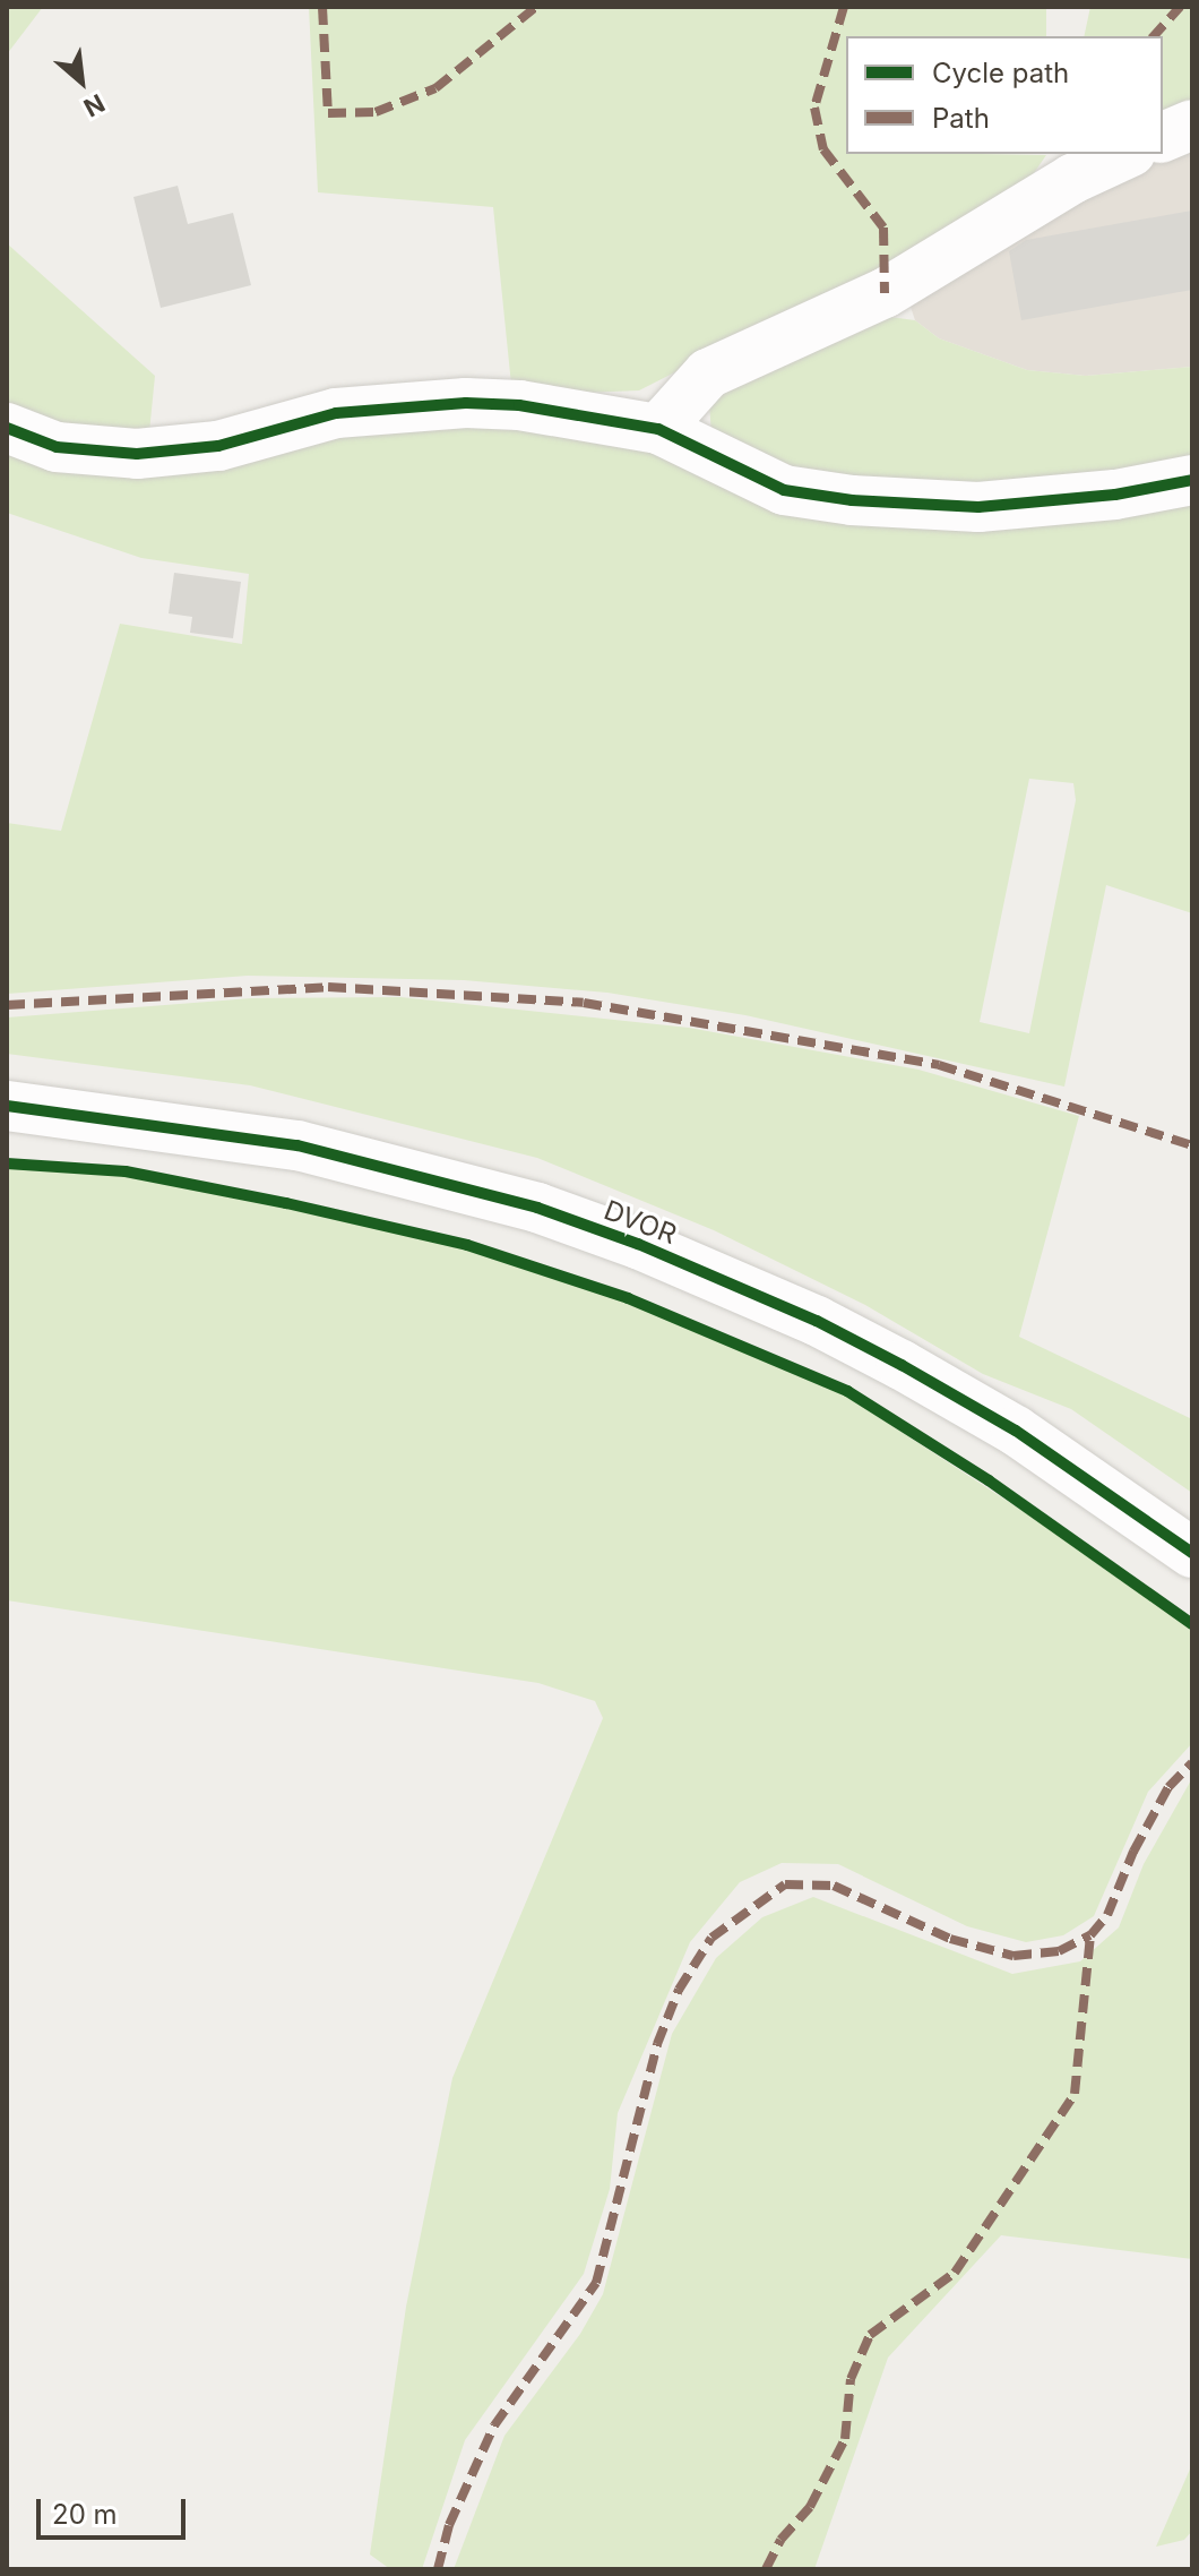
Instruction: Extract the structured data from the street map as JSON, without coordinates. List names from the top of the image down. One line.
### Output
{"streets":{"street":["DVOR"]},"legend":["Cycle path","Path"],"scale_bar":"20 m","north":"bottom right"}
